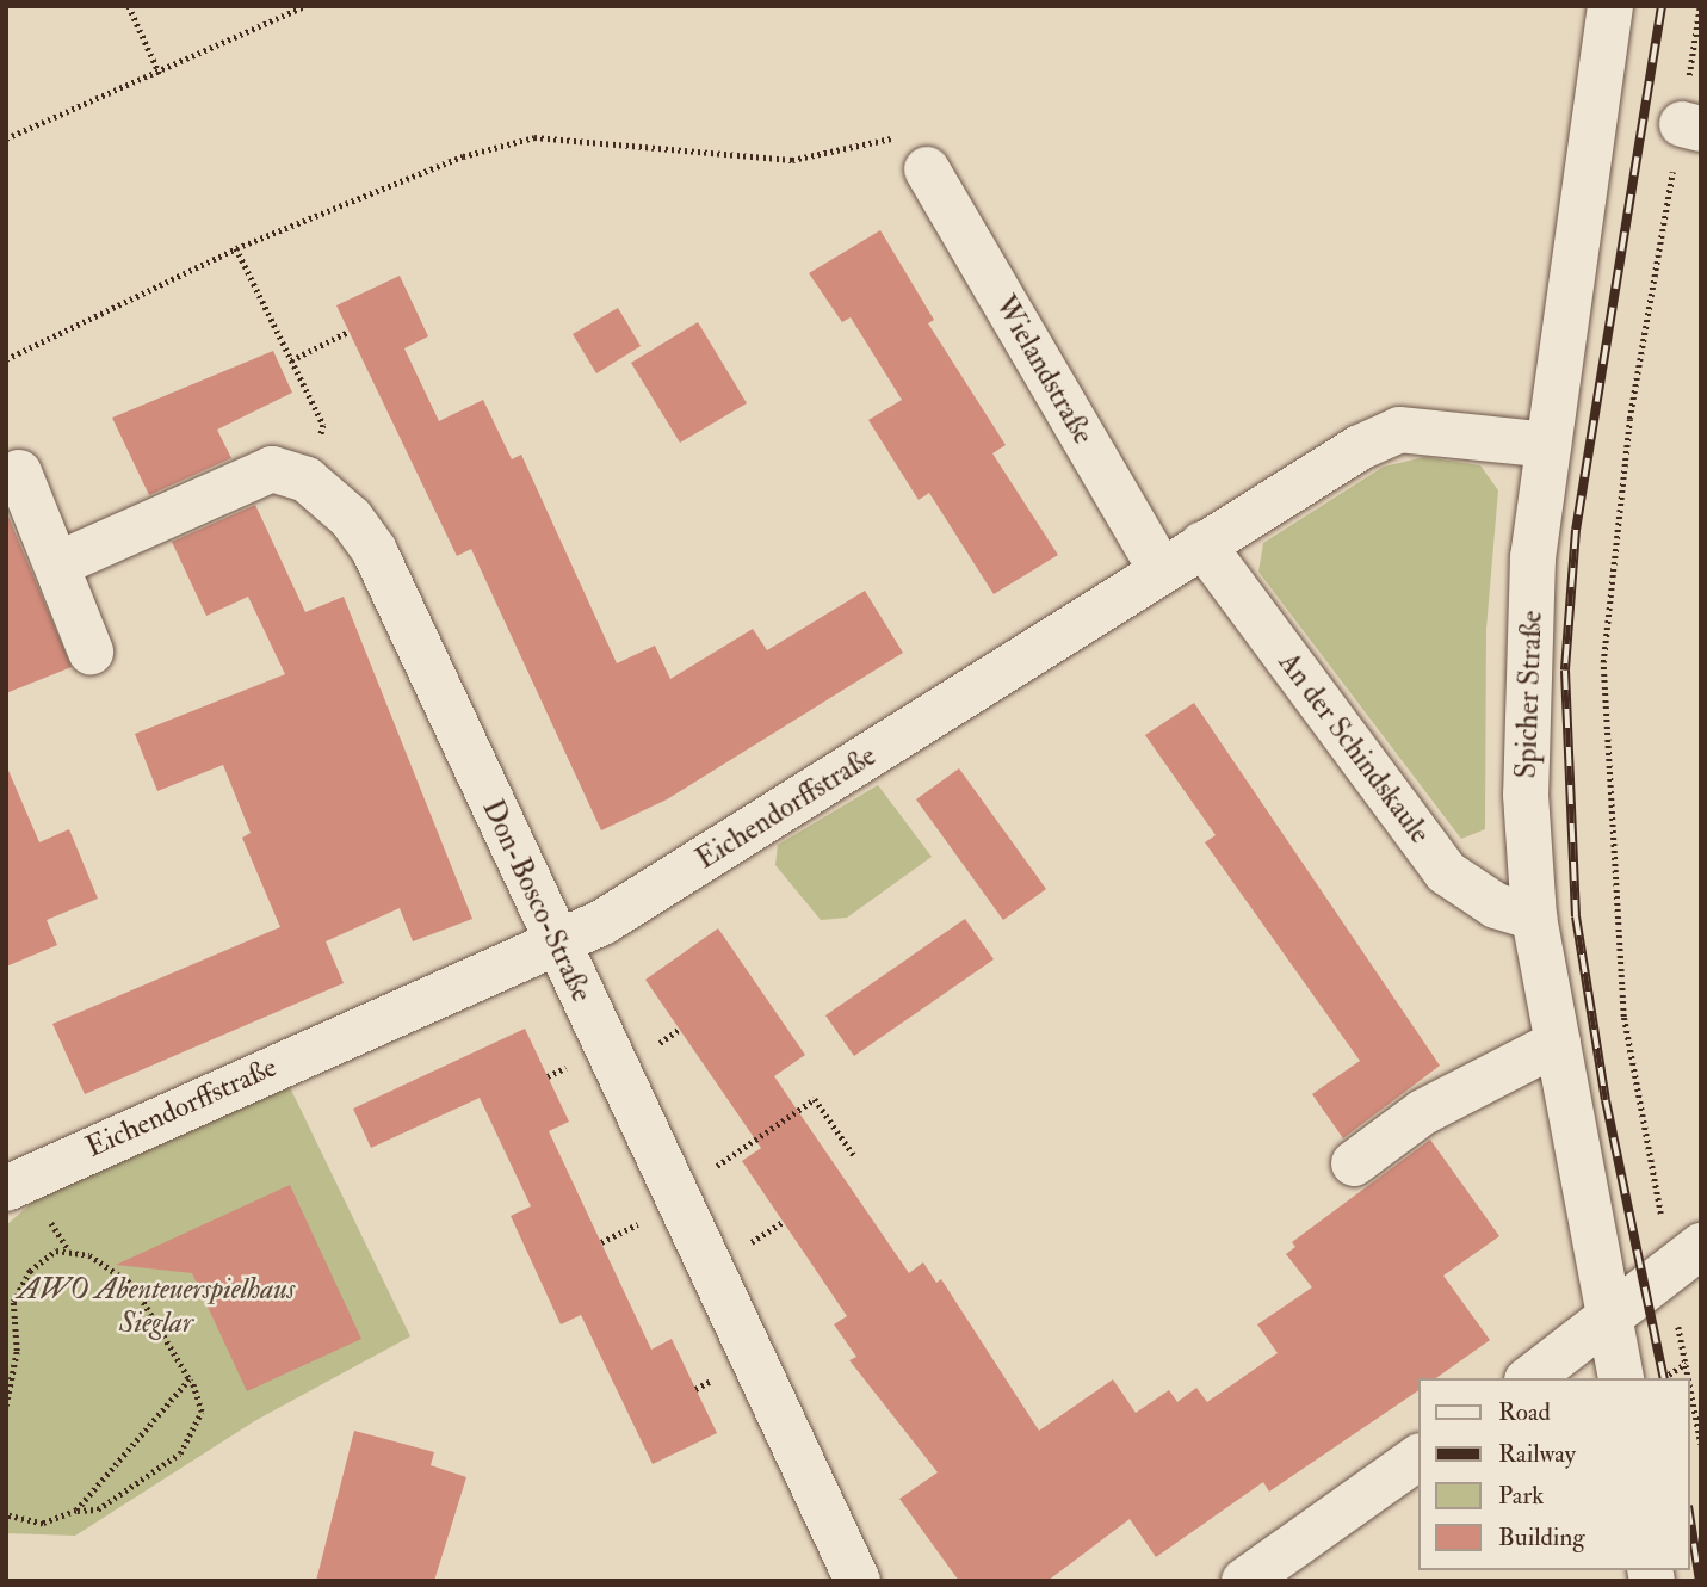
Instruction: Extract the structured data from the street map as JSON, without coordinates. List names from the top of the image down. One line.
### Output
{"streets":{"street":["Wielandstraße","Spicher Straße","An der Schindskaule","Eichendorffstraße","Don-Bosco-Straße"]},"crossings":[["Wielandstraße","Eichendorffstraße"],["Spicher Straße","An der Schindskaule"],["Spicher Straße","Eichendorffstraße"],["An der Schindskaule","Eichendorffstraße"],["Eichendorffstraße","Don-Bosco-Straße"]],"parks":["AWO Abenteuerspielhaus Sieglar"],"legend":["Road","Railway","Park","Building"]}
